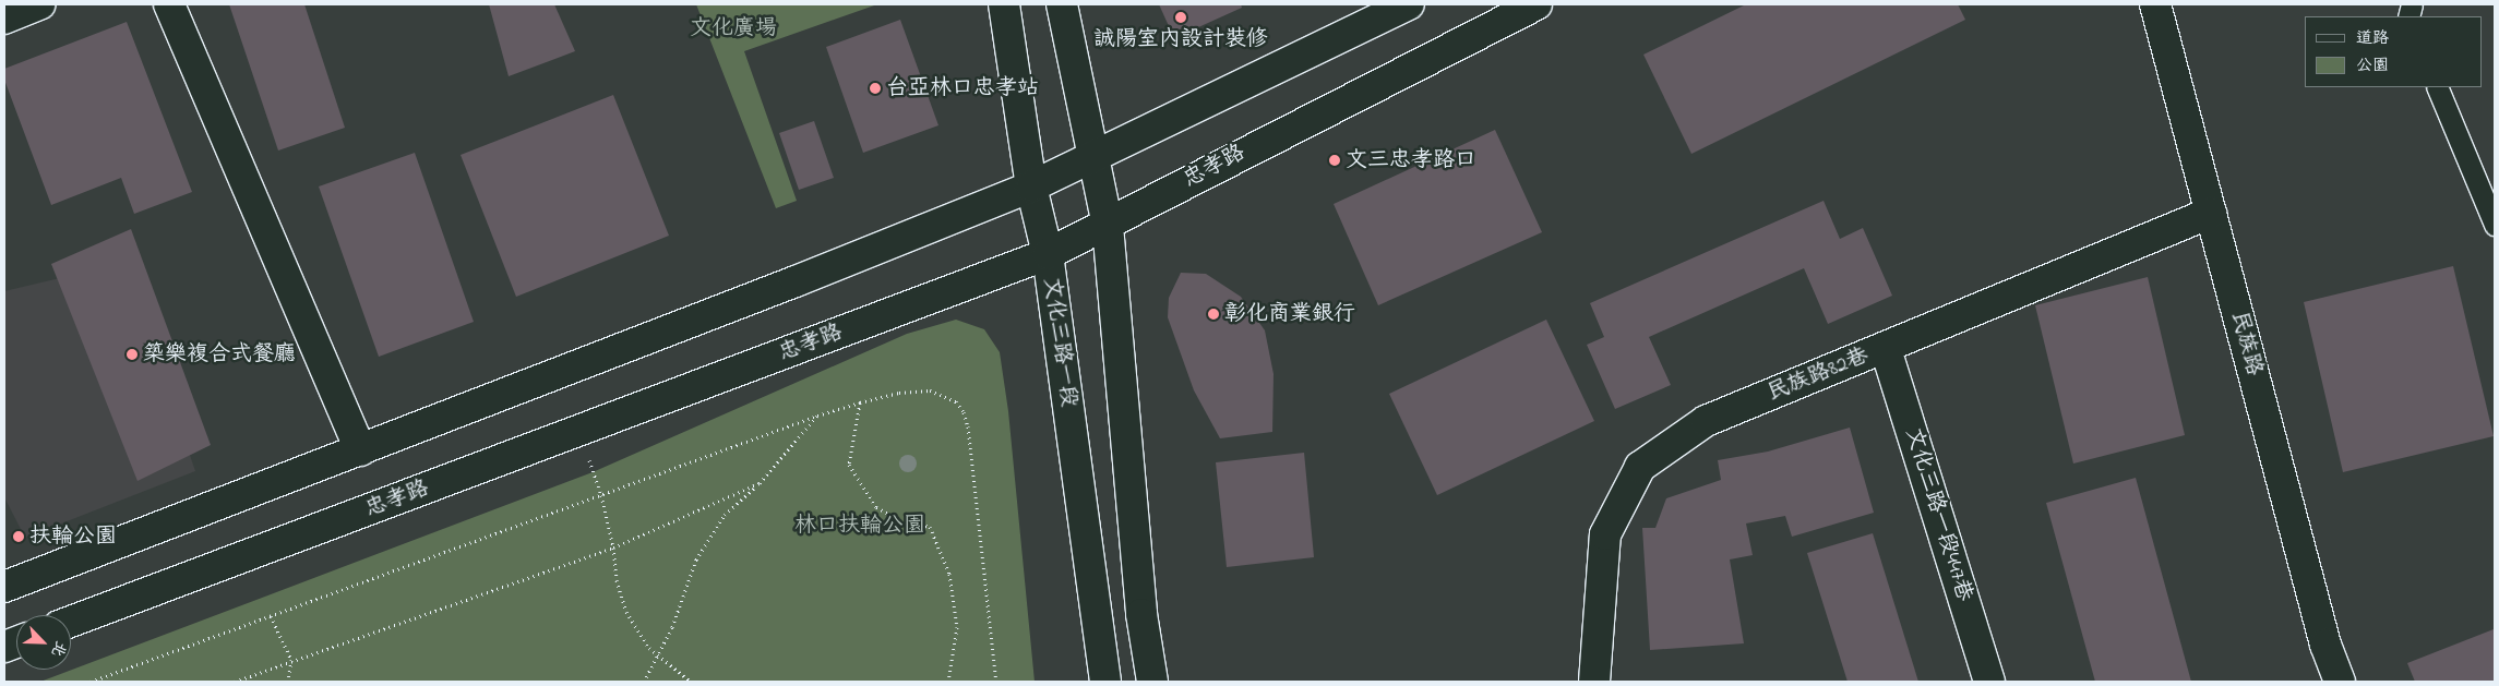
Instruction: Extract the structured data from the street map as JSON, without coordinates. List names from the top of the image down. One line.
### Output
{"streets":{"street":["忠孝路","文化三路一段","民族路","民族路82巷","文化三路一段447巷"]},"crossings":[["忠孝路","文化三路一段"],["民族路","民族路82巷"],["民族路82巷","文化三路一段447巷"]],"parks":["文化廣場","林口扶輪公園"],"places":["誠陽室內設計裝修","台亞林口忠孝站","文三忠孝路口","彰化商業銀行","築樂複合式餐廳","扶輪公園"],"legend":["道路","公園"],"north":"bottom right"}
